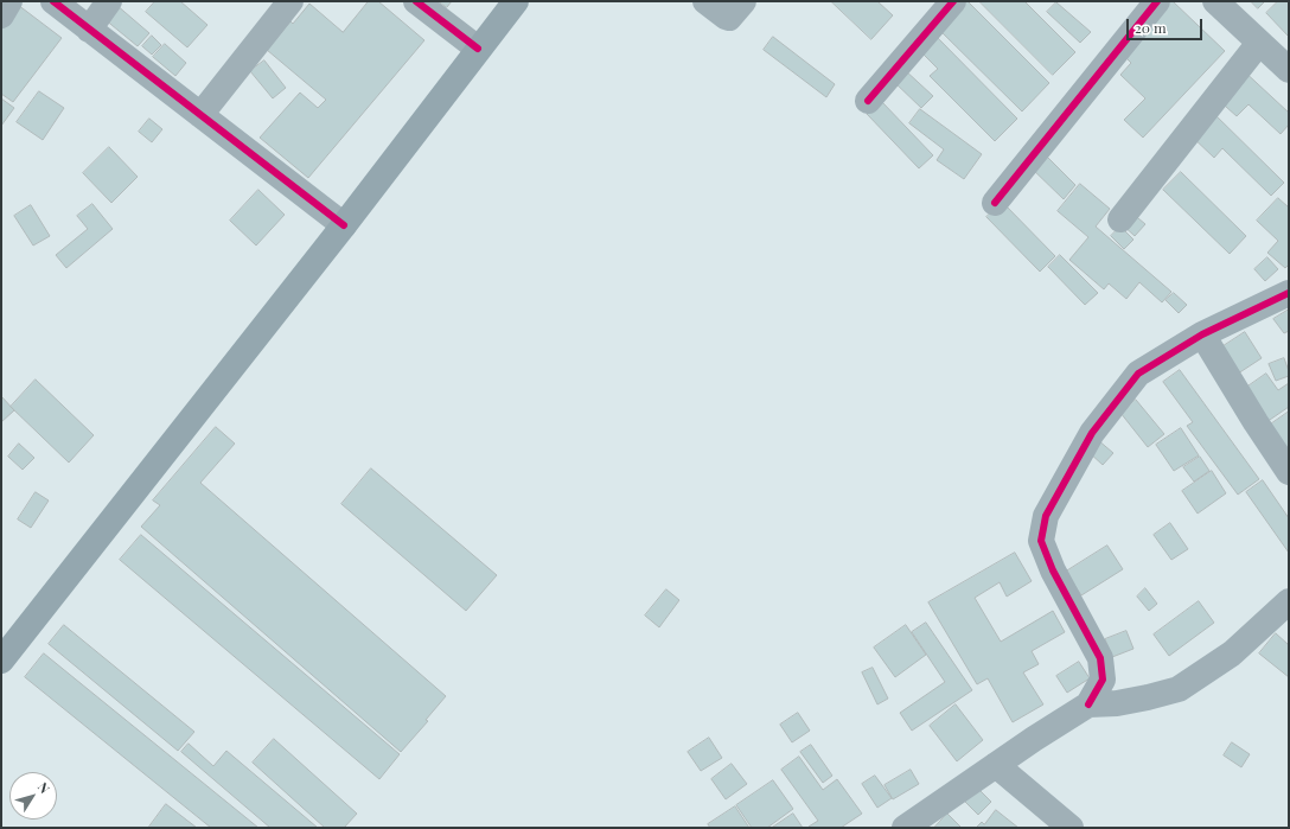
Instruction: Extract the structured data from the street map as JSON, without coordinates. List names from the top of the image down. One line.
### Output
{"scale_bar":"20 m","north":"top right"}
